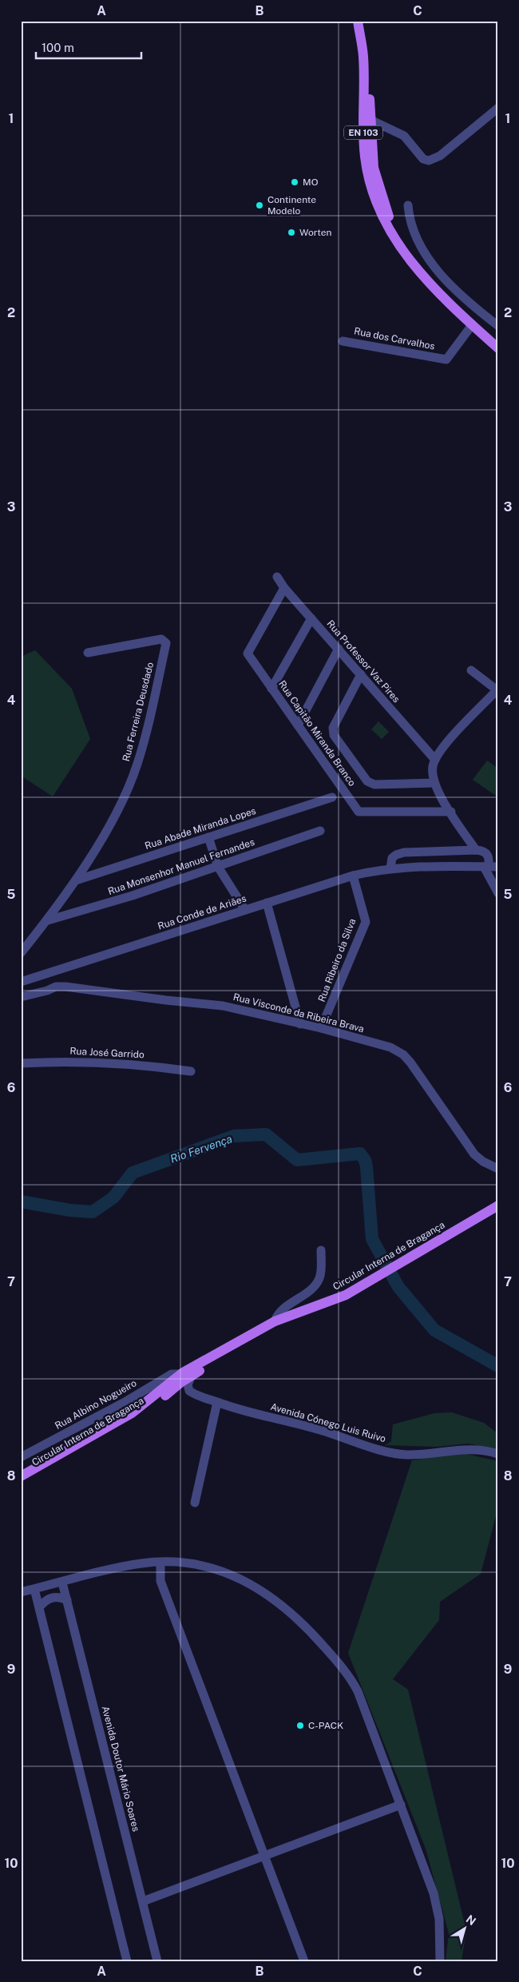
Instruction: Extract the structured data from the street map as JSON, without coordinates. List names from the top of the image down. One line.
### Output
{"streets":{"main road":["EN 103","Circular Interna de Bragança"],"street":["Rua dos Carvalhos","Rua Professor Vaz Pires","Rua Ferreira Deusdado","Rua Capitão Miranda Branco","Rua Abade Miranda Lopes","Rua Monsenhor Manuel Fernandes","Rua Conde de Ariães","Rua Ribeiro da Silva","Rua Visconde da Ribeira Brava","Rua José Garrido","Rua Albino Nogueiro","Avenida Cónego Luis Ruivo","Avenida Doutor Mário Soares"]},"crossings":[["EN 103","Rua dos Carvalhos"],["Rua Professor Vaz Pires","Rua Capitão Miranda Branco"],["Rua Ferreira Deusdado","Rua Abade Miranda Lopes"],["Rua Ferreira Deusdado","Rua Monsenhor Manuel Fernandes"],["Rua Conde de Ariães","Rua Ribeiro da Silva"],["Rua Ribeiro da Silva","Rua Visconde da Ribeira Brava"],["Circular Interna de Bragança","Rua Albino Nogueiro"]],"water":["Rio Fervença"],"places":["MO","Continente Modelo","Worten","C-PACK"],"scale_bar":"100 m","north":"top right","grid":{"columns":["A","B","C"],"rows":["1","2","3","4","5","6","7","8","9","10"]}}
